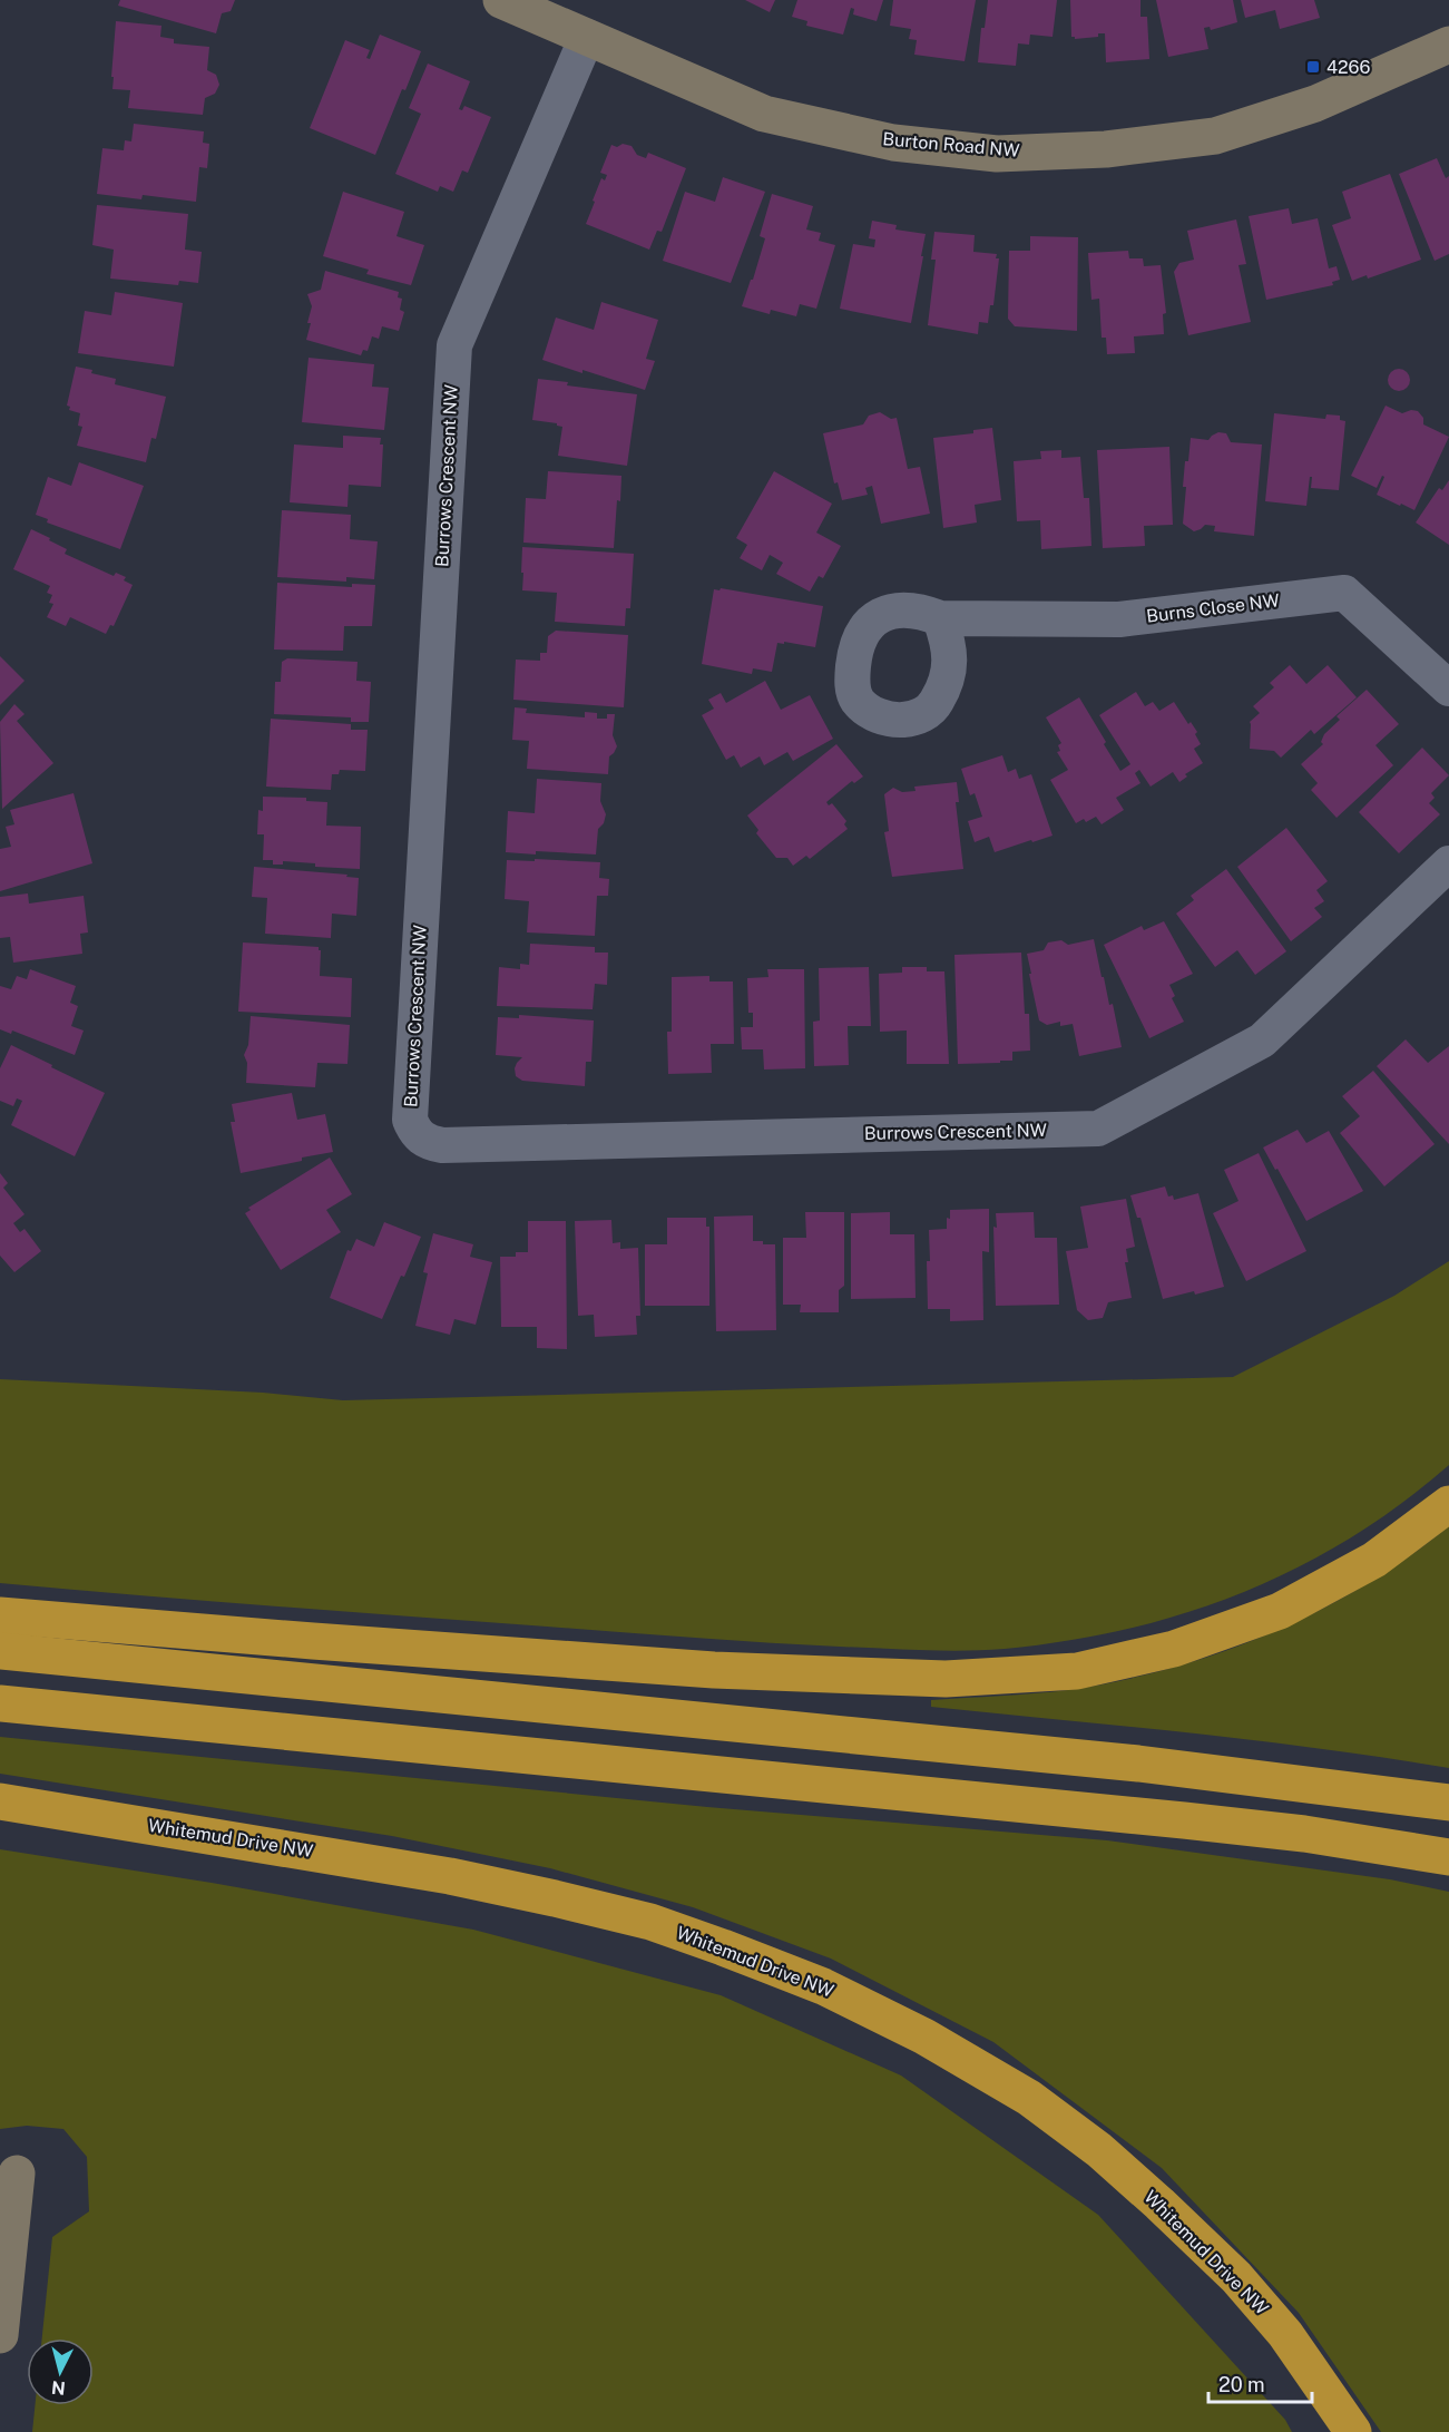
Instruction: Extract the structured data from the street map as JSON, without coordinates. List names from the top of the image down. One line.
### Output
{"streets":{"highway":["Whitemud Drive NW"],"street":["Burton Road NW","Burrows Crescent NW","Burns Close NW"]},"crossings":[["Burton Road NW","Burrows Crescent NW"]],"places":{"transit":["4266"]},"scale_bar":"20 m","north":"bottom"}
